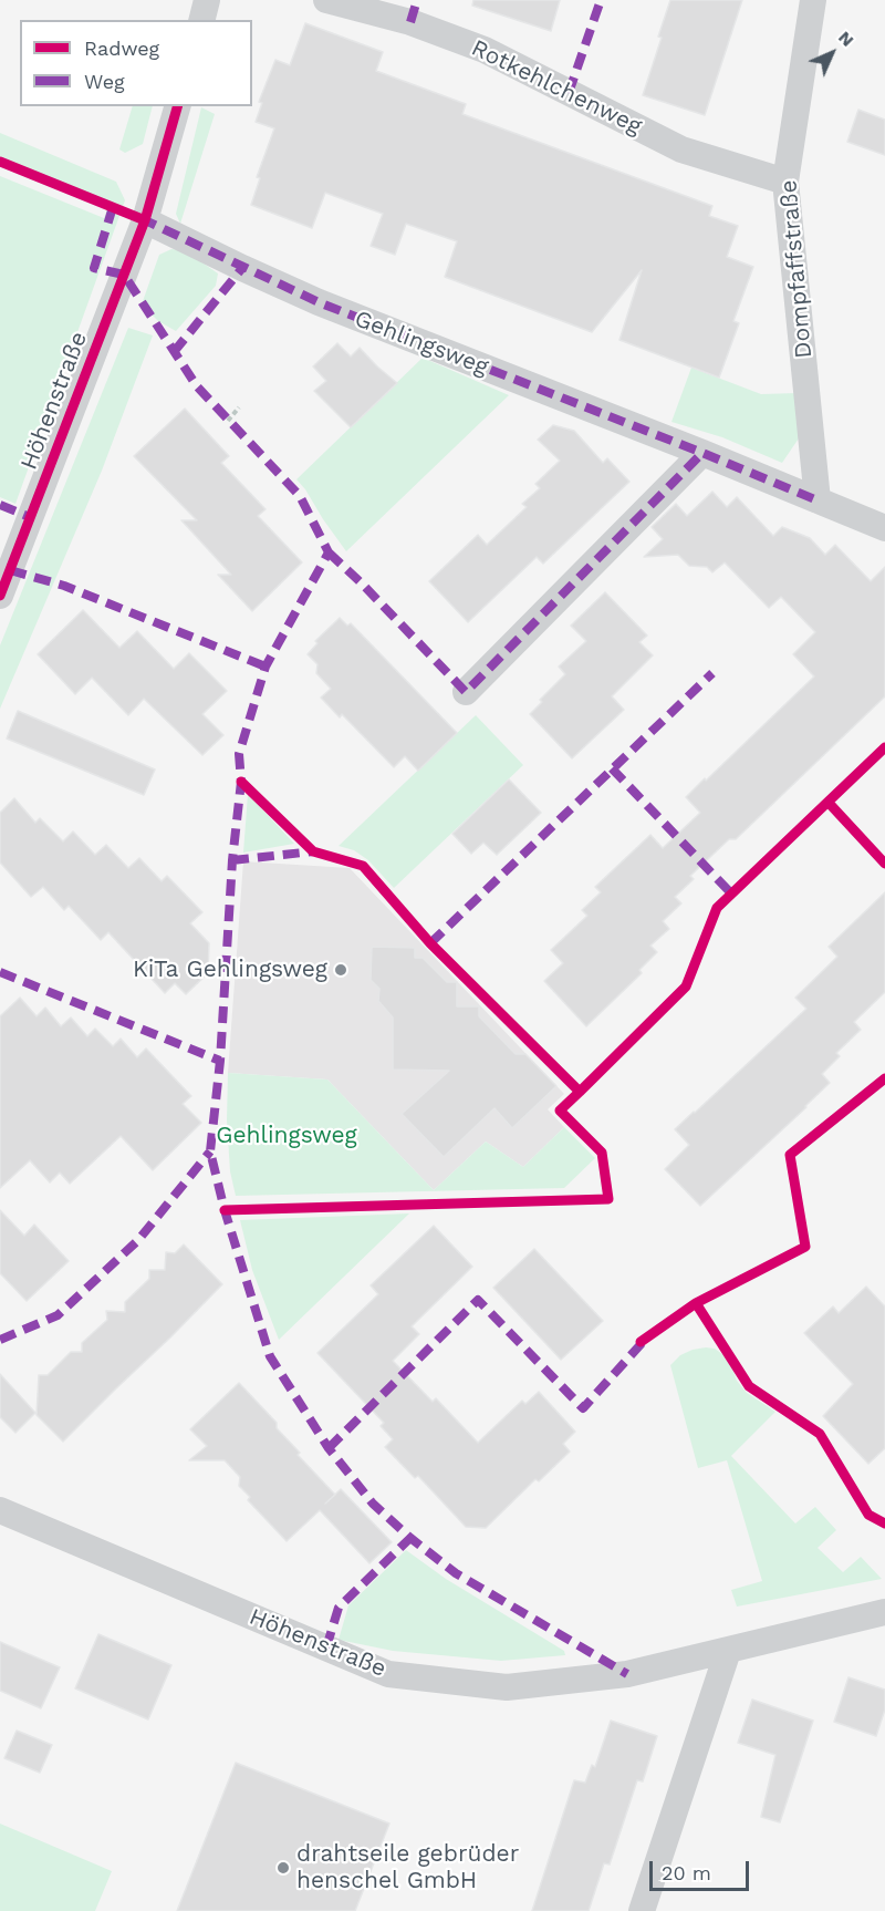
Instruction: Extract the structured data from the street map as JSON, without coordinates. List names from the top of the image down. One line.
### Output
{"streets":{"street":["Rotkehlchenweg","Dompfaffstraße","Gehlingsweg","Höhenstraße"]},"crossings":[["Rotkehlchenweg","Dompfaffstraße"],["Dompfaffstraße","Gehlingsweg"],["Gehlingsweg","Höhenstraße"]],"parks":["Gehlingsweg"],"places":["KiTa Gehlingsweg","drahtseile gebrüder henschel GmbH"],"legend":["Radweg","Weg"],"scale_bar":"20 m","north":"top right"}
